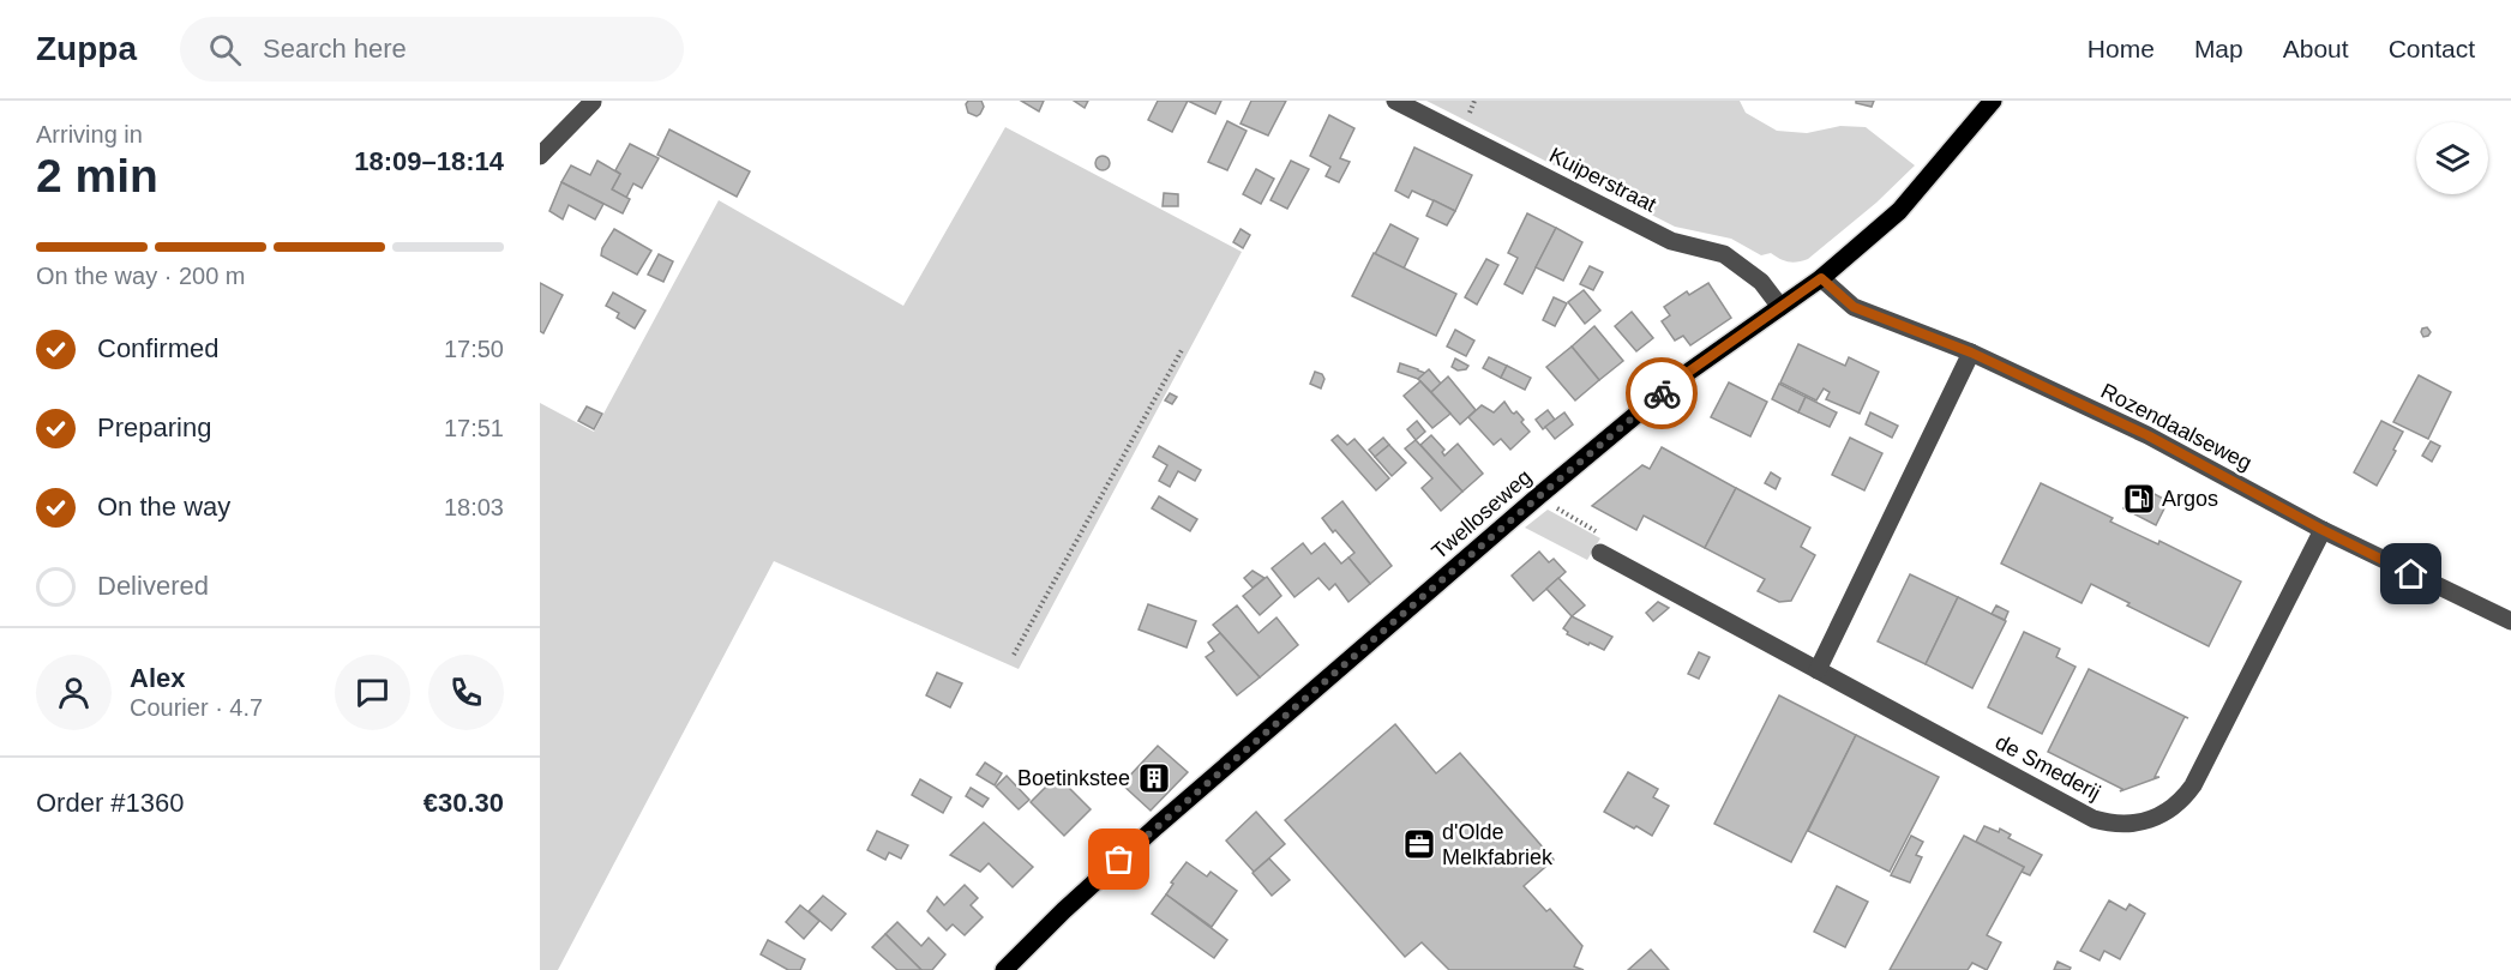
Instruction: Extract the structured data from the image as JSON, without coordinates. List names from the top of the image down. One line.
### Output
{"streets":{"main road":["Twelloseweg"],"street":["Kuiperstraat","Rozendaalseweg","de Smederij"]},"crossings":[["Kuiperstraat","Twelloseweg"],["Rozendaalseweg","Twelloseweg"],["Rozendaalseweg","de Smederij"]],"places":{"fuel station":["Argos"],"building":["Boetinkstee"],"office":["d'Olde Melkfabriek"]},"page":{"header":"Zuppa","search":"Search here","nav":["Home","Map","About","Contact"],"heading":["2 min","Arriving in","18:09–18:14"],"panel":["Alex","Courier · 4.7","Order #1360","€30.30"],"bar":"On the way · 200 m","list":[["Confirmed","17:50"],["Preparing","17:51"],["On the way","18:03"],"Delivered"]}}
